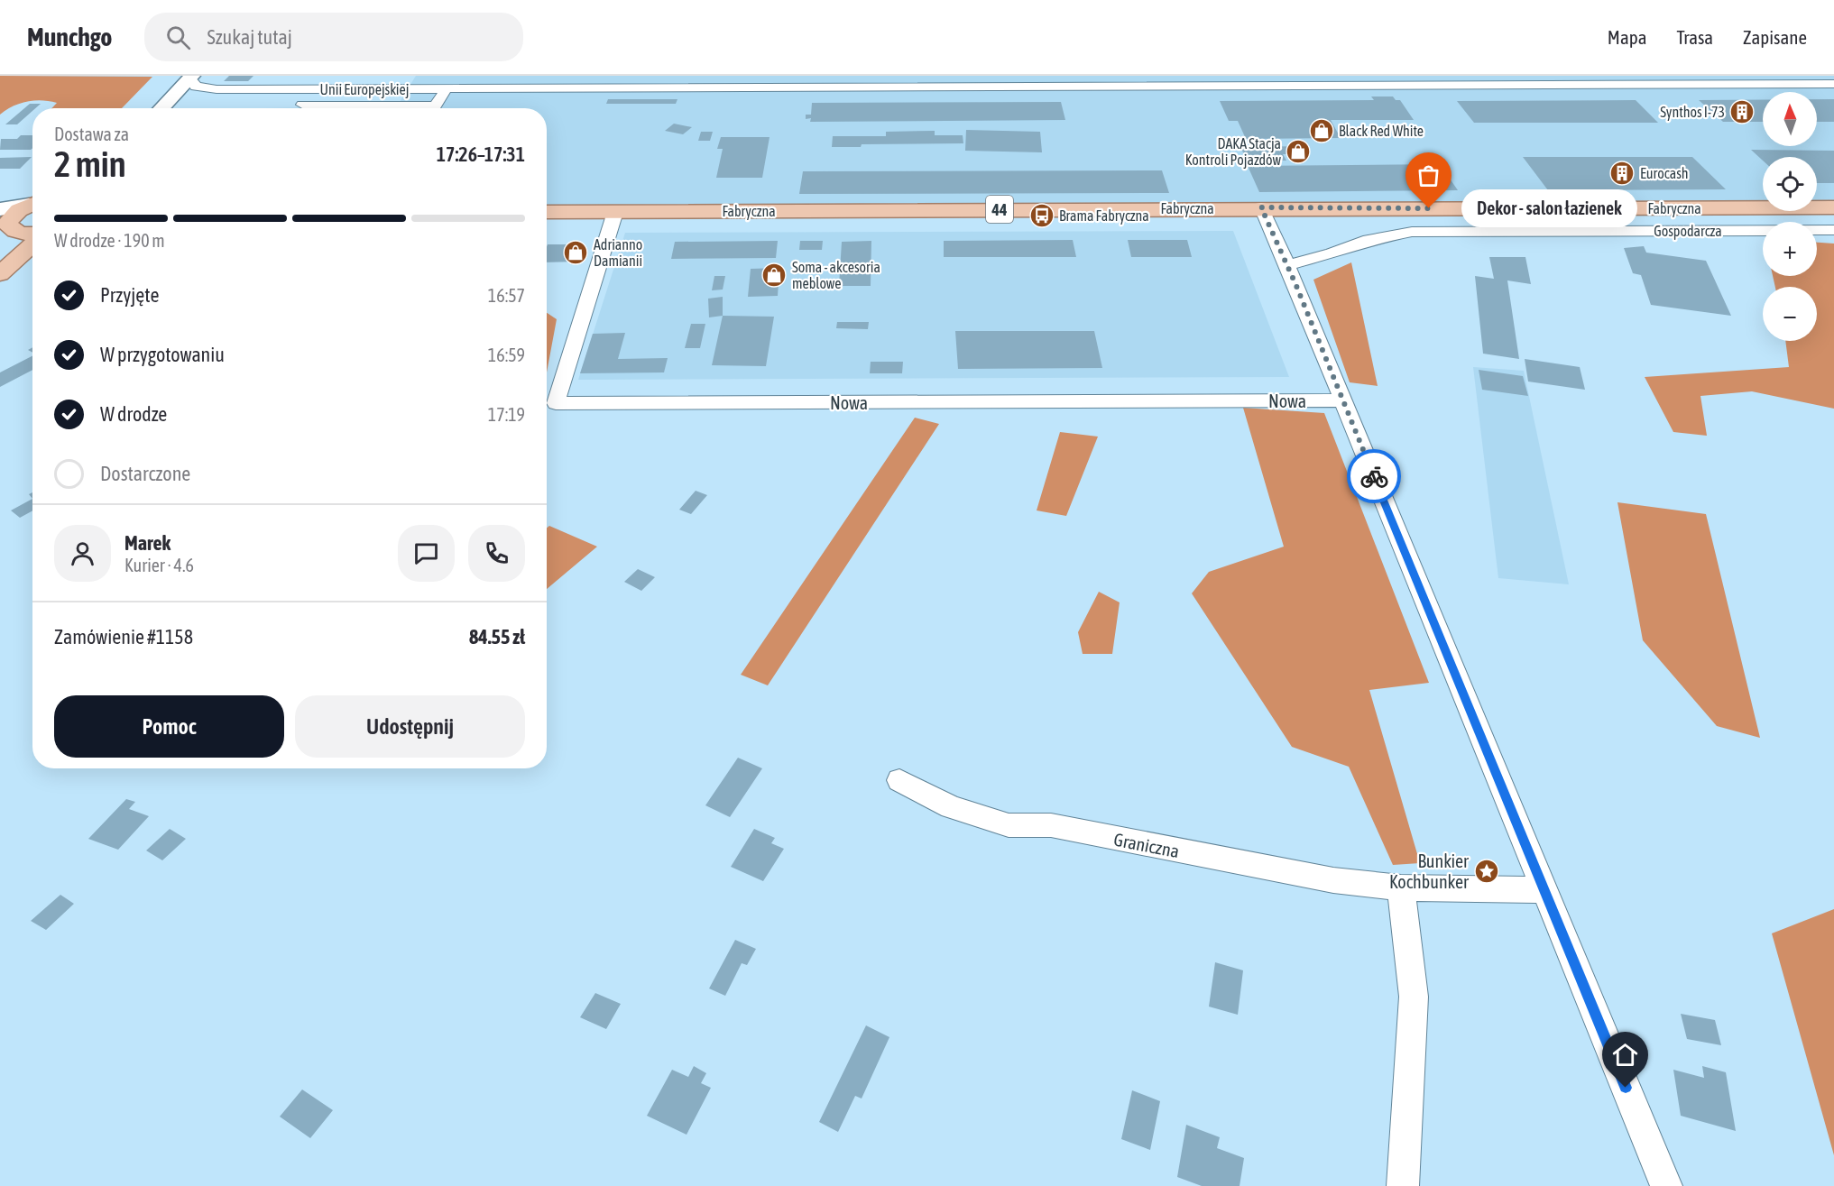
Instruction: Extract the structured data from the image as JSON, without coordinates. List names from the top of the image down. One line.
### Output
{"streets":{"main road":["Fabryczna","44"],"street":["Unii Europejskiej","Gospodarcza","Nowa","Graniczna"]},"crossings":[["Fabryczna","Nowa"]],"places":{"building":["Synthos I-73","Eurocash"],"shop":["Black Red White","DAKA Stacja Kontroli Pojazdów","Adrianno Damianii","Soma - akcesoria meblowe"],"other":["Dekor - salon łazienek"],"bus stop":["Brama Fabryczna"],"place":["Bunkier Kochbunker"]},"north":"top","page":{"header":"Munchgo","search":"Szukaj tutaj","nav":["Mapa","Trasa","Zapisane"],"map_buttons":["+","−"],"heading":["2 min","Dostawa za","17:26–17:31"],"panel":["Marek","Kurier · 4.6","Zamówienie #1158","84.55 zł"],"bubble":"Dekor - salon łazienek","bar":"W drodze · 190 m","list":[["Przyjęte","16:57"],["W przygotowaniu","16:59"],["W drodze","17:19"],"Dostarczone"],"buttons":["Pomoc","Udostępnij"]}}
